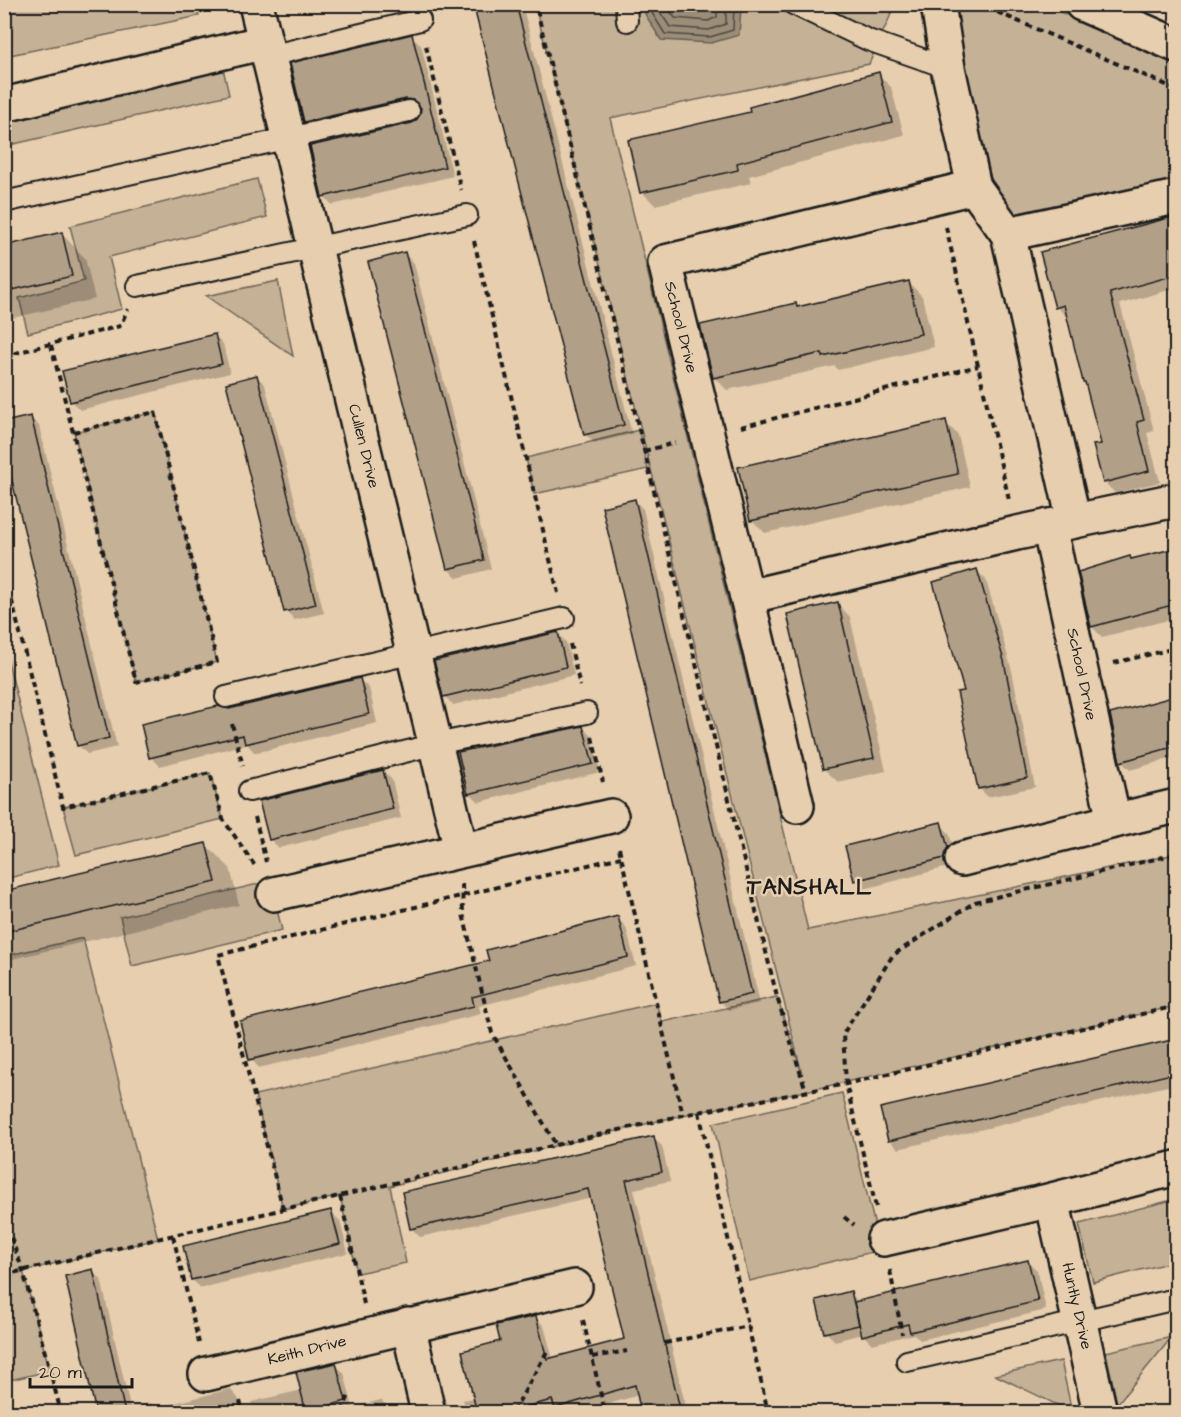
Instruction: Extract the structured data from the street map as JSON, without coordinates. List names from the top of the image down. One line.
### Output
{"streets":{"street":["School Drive","Cullen Drive","Huntly Drive","Keith Drive"]},"districts":["TANSHALL"],"scale_bar":"20 m"}
